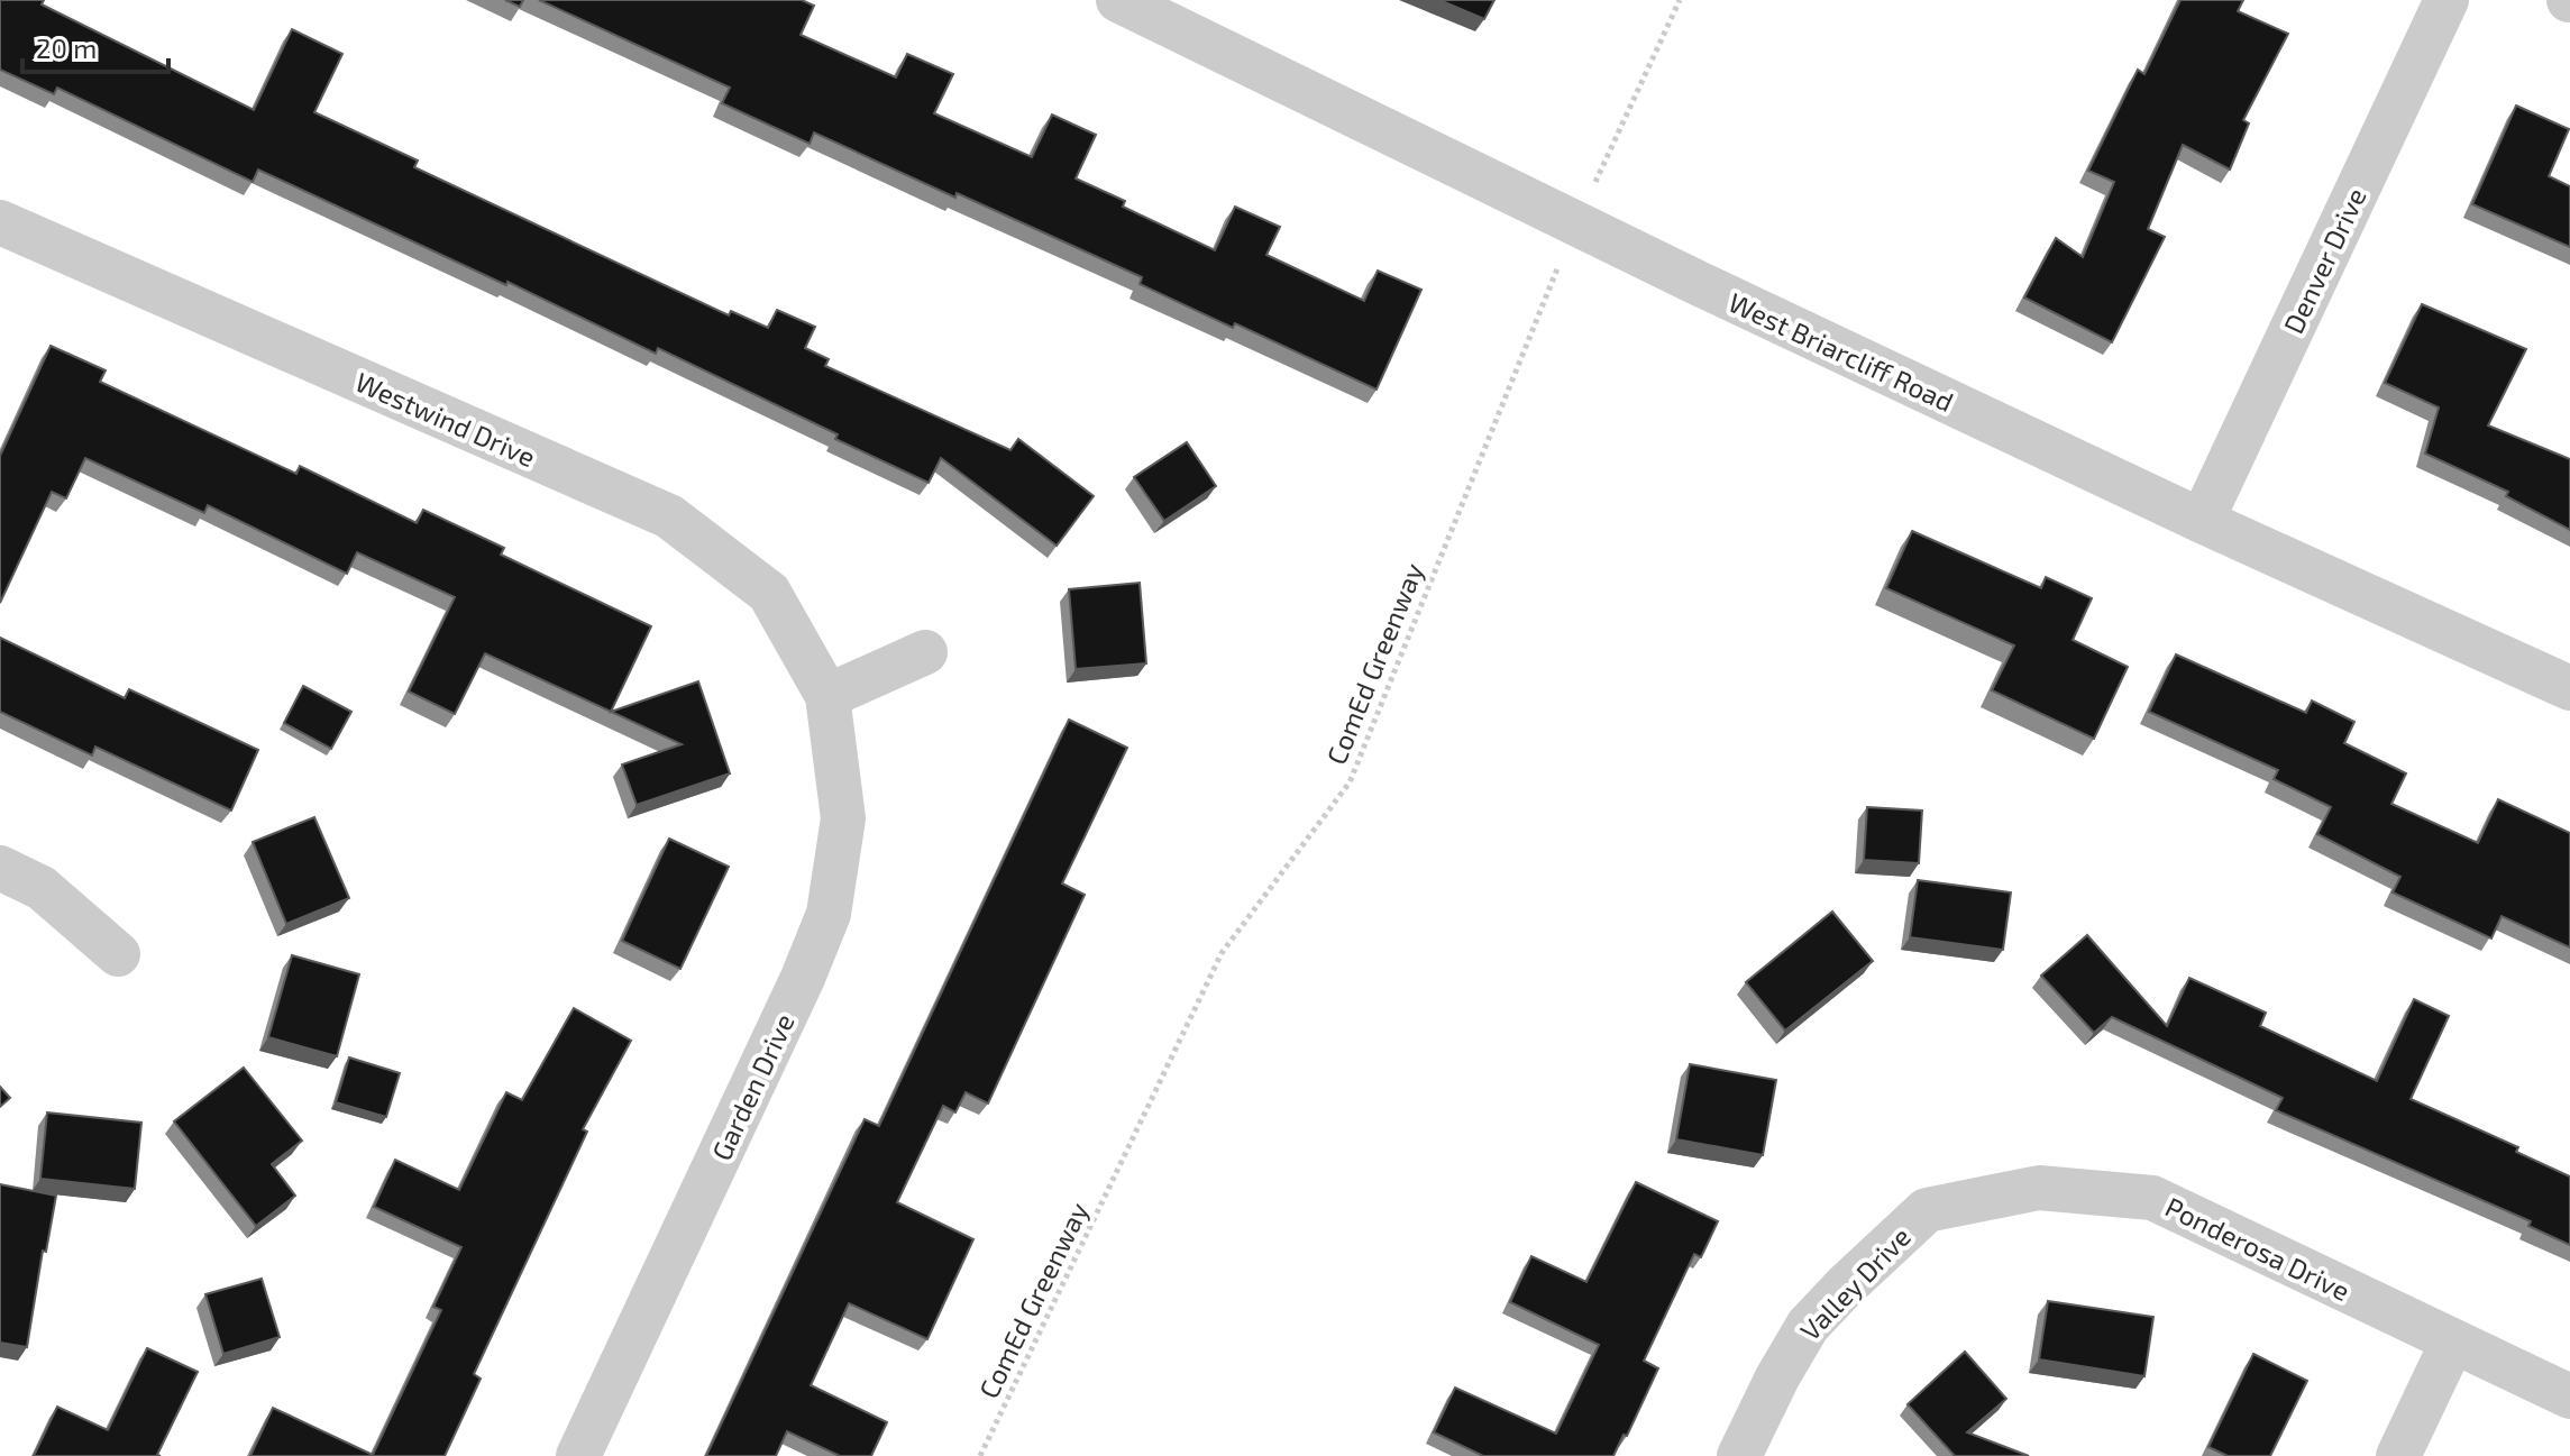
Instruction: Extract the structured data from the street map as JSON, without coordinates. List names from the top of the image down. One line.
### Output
{"streets":{"street":["Denver Drive","West Briarcliff Road","Westwind Drive","Garden Drive","Ponderosa Drive","Valley Drive"],"path":["ComEd Greenway"]},"crossings":[["Denver Drive","West Briarcliff Road"],["West Briarcliff Road","ComEd Greenway"],["Westwind Drive","Garden Drive"],["Ponderosa Drive","Valley Drive"]],"scale_bar":"20 m"}
